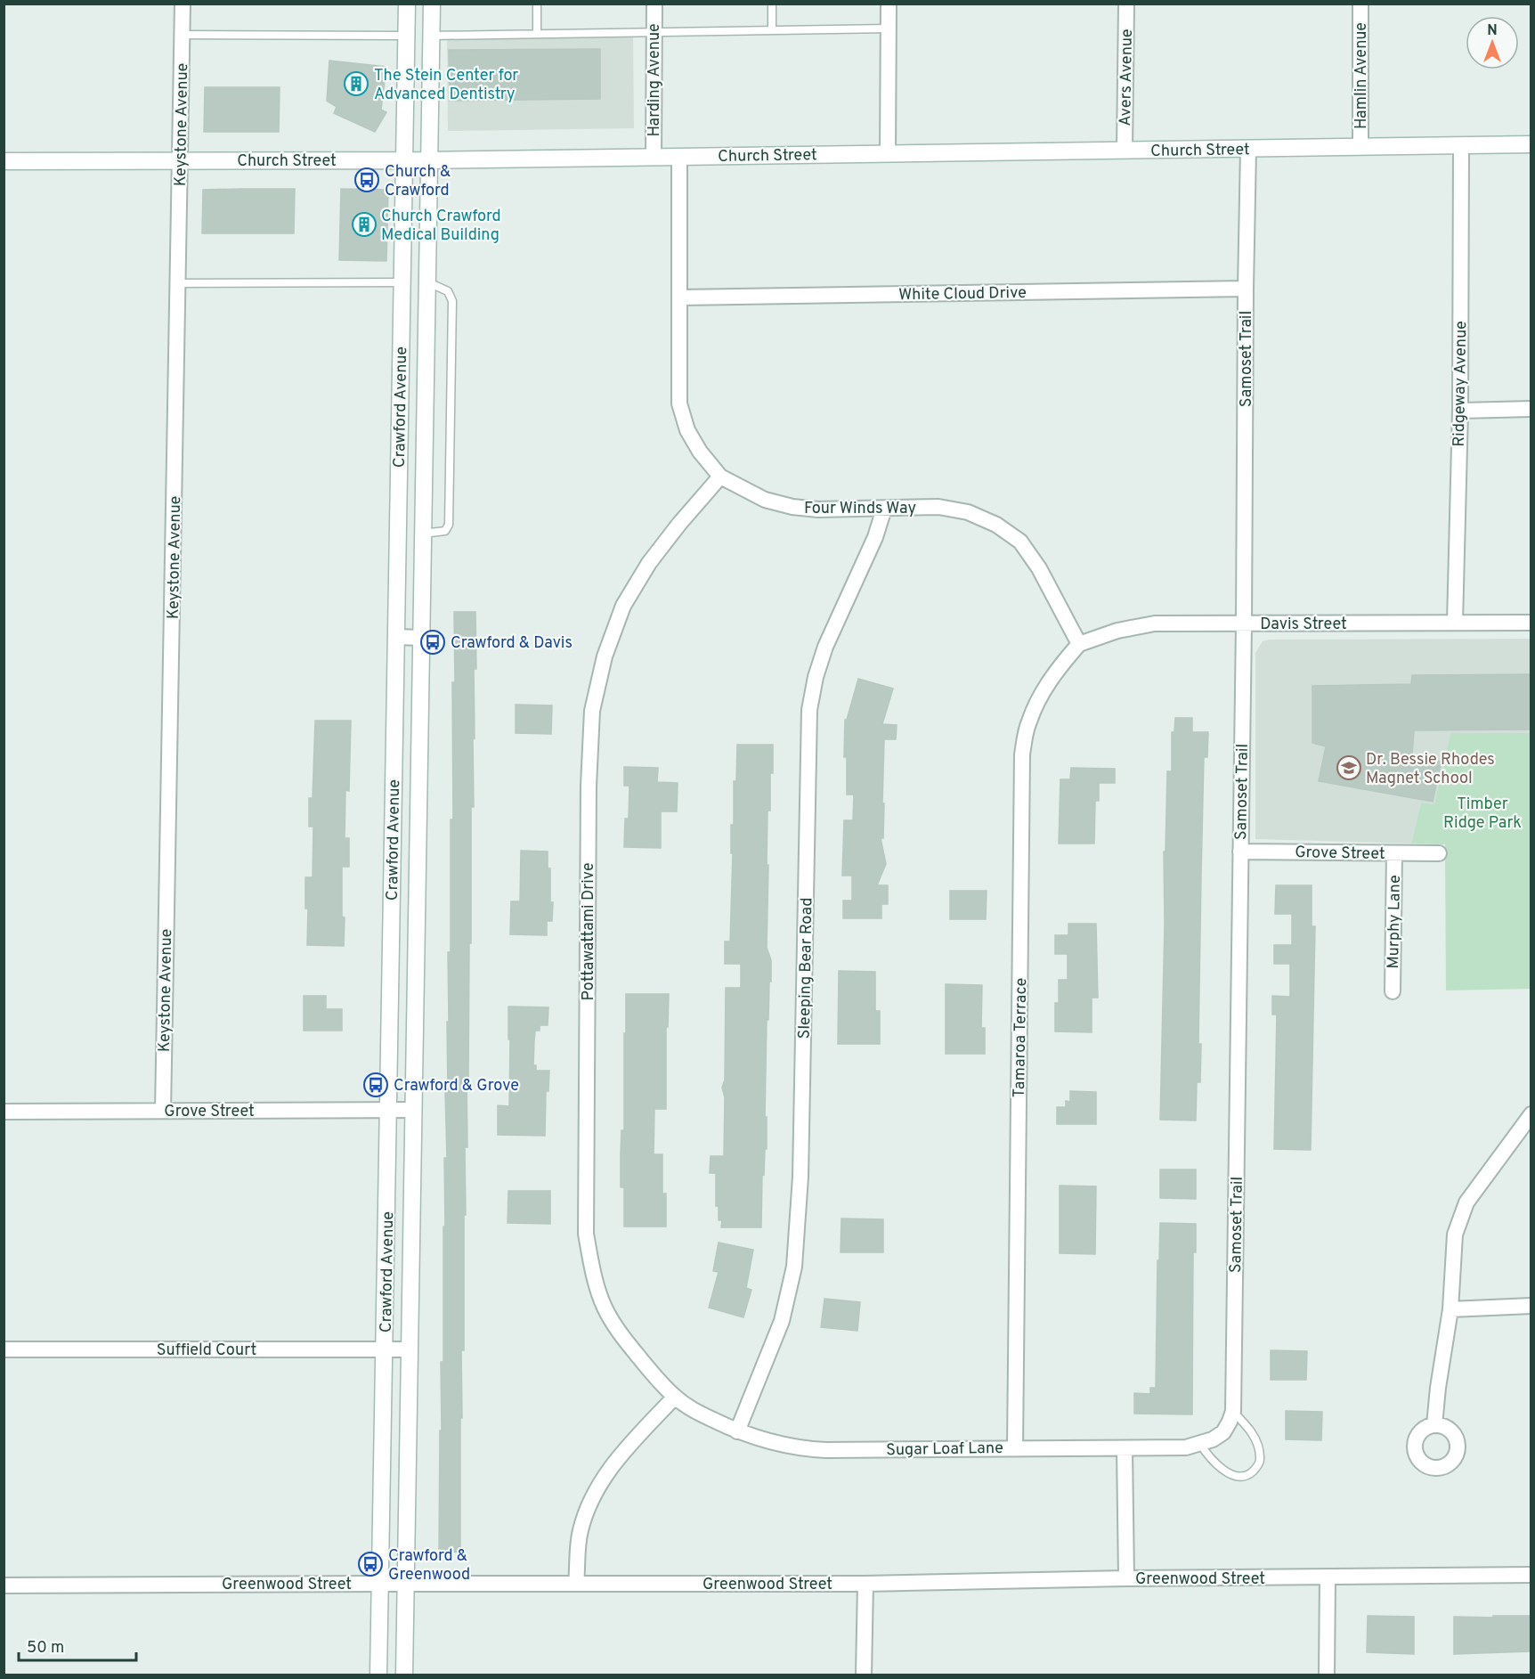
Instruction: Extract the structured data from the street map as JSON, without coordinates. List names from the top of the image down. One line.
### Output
{"streets":{"main road":["Church Street","Crawford Avenue"],"street":["Hamlin Avenue","Avers Avenue","Harding Avenue","Keystone Avenue","White Cloud Drive","Samoset Trail","Ridgeway Avenue","Four Winds Way","Davis Street","Grove Street","Murphy Lane","Pottawattami Drive","Sleeping Bear Road","Tamaroa Terrace","Suffield Court","Sugar Loaf Lane","Greenwood Street"]},"crossings":[["Hamlin Avenue","Church Street"],["Avers Avenue","Church Street"],["Harding Avenue","Church Street"],["Keystone Avenue","Church Street"],["Keystone Avenue","Grove Street"],["Church Street","Samoset Trail"],["Church Street","Ridgeway Avenue"],["Church Street","Crawford Avenue"],["Church Street","Four Winds Way"],["White Cloud Drive","Samoset Trail"],["White Cloud Drive","Four Winds Way"],["Samoset Trail","Davis Street"],["Samoset Trail","Grove Street"],["Samoset Trail","Sugar Loaf Lane"],["Ridgeway Avenue","Davis Street"],["Crawford Avenue","Grove Street"],["Crawford Avenue","Suffield Court"],["Crawford Avenue","Greenwood Street"],["Four Winds Way","Davis Street"],["Four Winds Way","Pottawattami Drive"],["Four Winds Way","Sleeping Bear Road"],["Four Winds Way","Tamaroa Terrace"],["Davis Street","Tamaroa Terrace"],["Grove Street","Murphy Lane"],["Pottawattami Drive","Sugar Loaf Lane"],["Sleeping Bear Road","Sugar Loaf Lane"],["Tamaroa Terrace","Sugar Loaf Lane"]],"parks":["Timber Ridge Park"],"places":{"building":["The Stein Center for Advanced Dentistry","Church Crawford Medical Building"],"bus stop":["Church & Crawford","Crawford & Davis","Crawford & Grove","Crawford & Greenwood"],"school or university":["Dr. Bessie Rhodes Magnet School"]},"scale_bar":"50 m","north":"top"}
